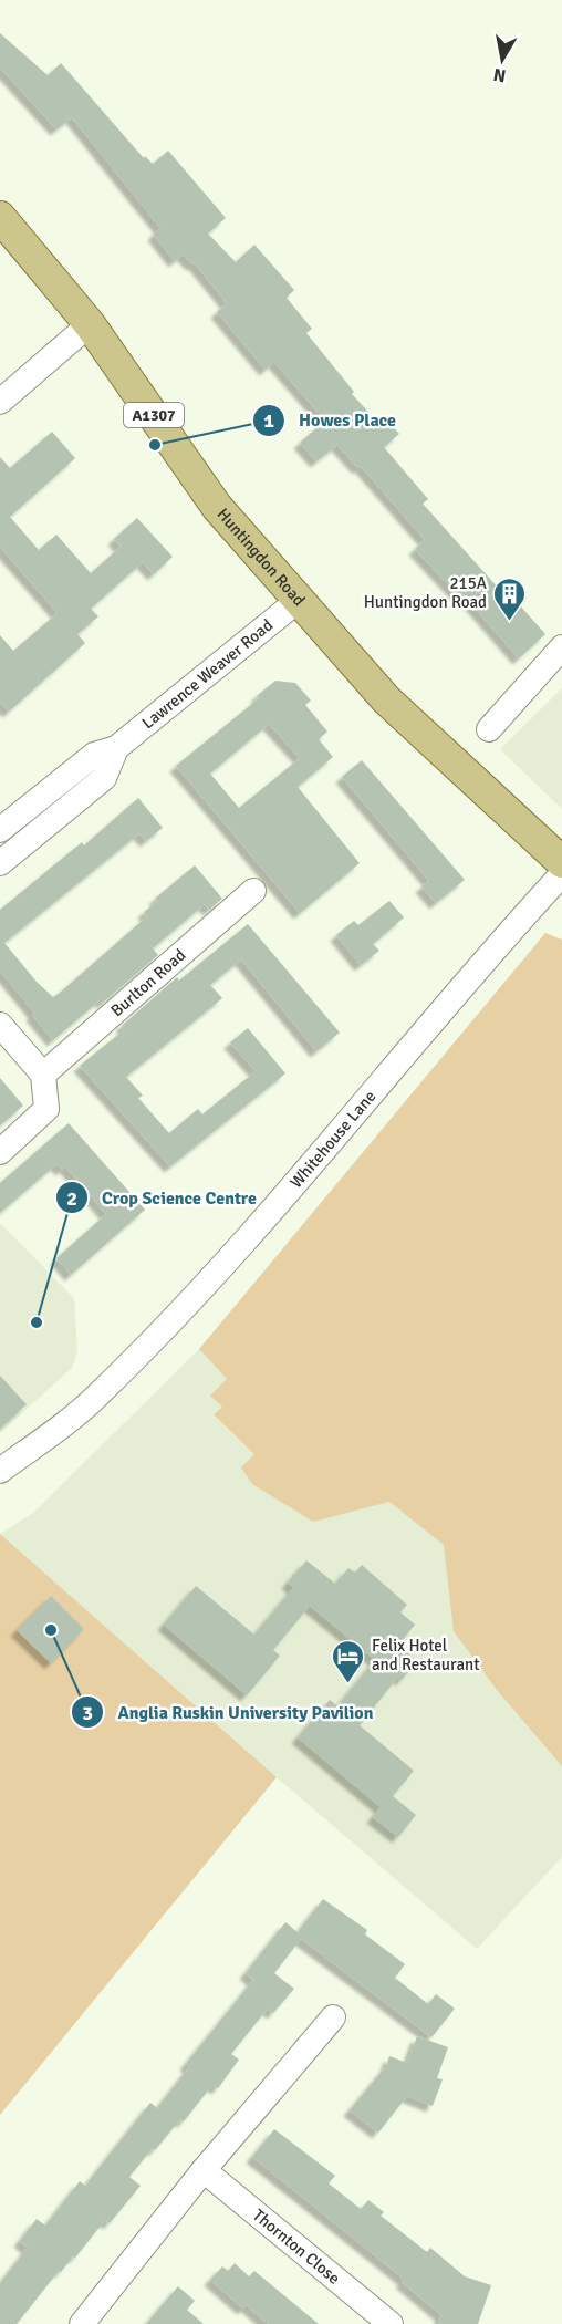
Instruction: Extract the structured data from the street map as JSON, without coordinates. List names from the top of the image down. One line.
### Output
{"streets":{"main road":["A1307","Huntingdon Road"],"street":["Lawrence Weaver Road","Burlton Road","Whitehouse Lane","Thornton Close"]},"crossings":[["Huntingdon Road","Lawrence Weaver Road"]],"places":{"other":["Howes Place","Crop Science Centre","Anglia Ruskin University Pavilion"],"building":["215A Huntingdon Road"],"hotel":["Felix Hotel and Restaurant"]},"north":"bottom"}
